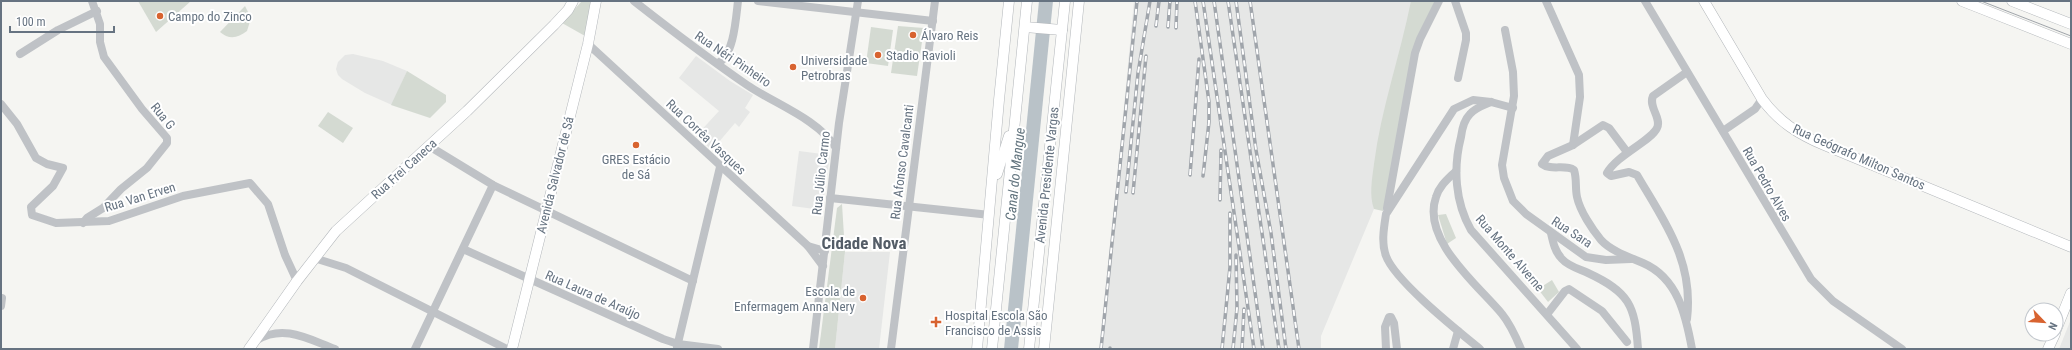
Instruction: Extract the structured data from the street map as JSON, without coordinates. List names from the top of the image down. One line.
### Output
{"streets":{"main road":["Rua Geógrafo Milton Santos","Rua Frei Caneca","Avenida Salvador de Sá","Avenida Presidente Vargas"],"street":["Rua Néri Pinheiro","Rua G","Rua Corrêa Vasques","Rua Afonso Cavalcanti","Rua Júlio Carmo","Rua Pedro Alves","Rua Van Erven","Rua Sara","Rua Monte Alverne","Rua Laura de Araújo"]},"crossings":[["Rua Néri Pinheiro","Rua Júlio Carmo"],["Rua G","Rua Van Erven"],["Rua Corrêa Vasques","Rua Júlio Carmo"],["Rua Corrêa Vasques","Avenida Salvador de Sá"],["Rua Frei Caneca","Rua Van Erven"],["Avenida Salvador de Sá","Rua Laura de Araújo"]],"districts":["Cidade Nova"],"water":["Canal do Mangue"],"places":{"other":["Campo do Zinco","Álvaro Reis","Stadio Ravioli","Universidade Petrobras","GRES Estácio de Sá","Escola de Enfermagem Anna Nery"],"health":["Hospital Escola São Francisco de Assis"]},"scale_bar":"100 m","north":"bottom right"}
